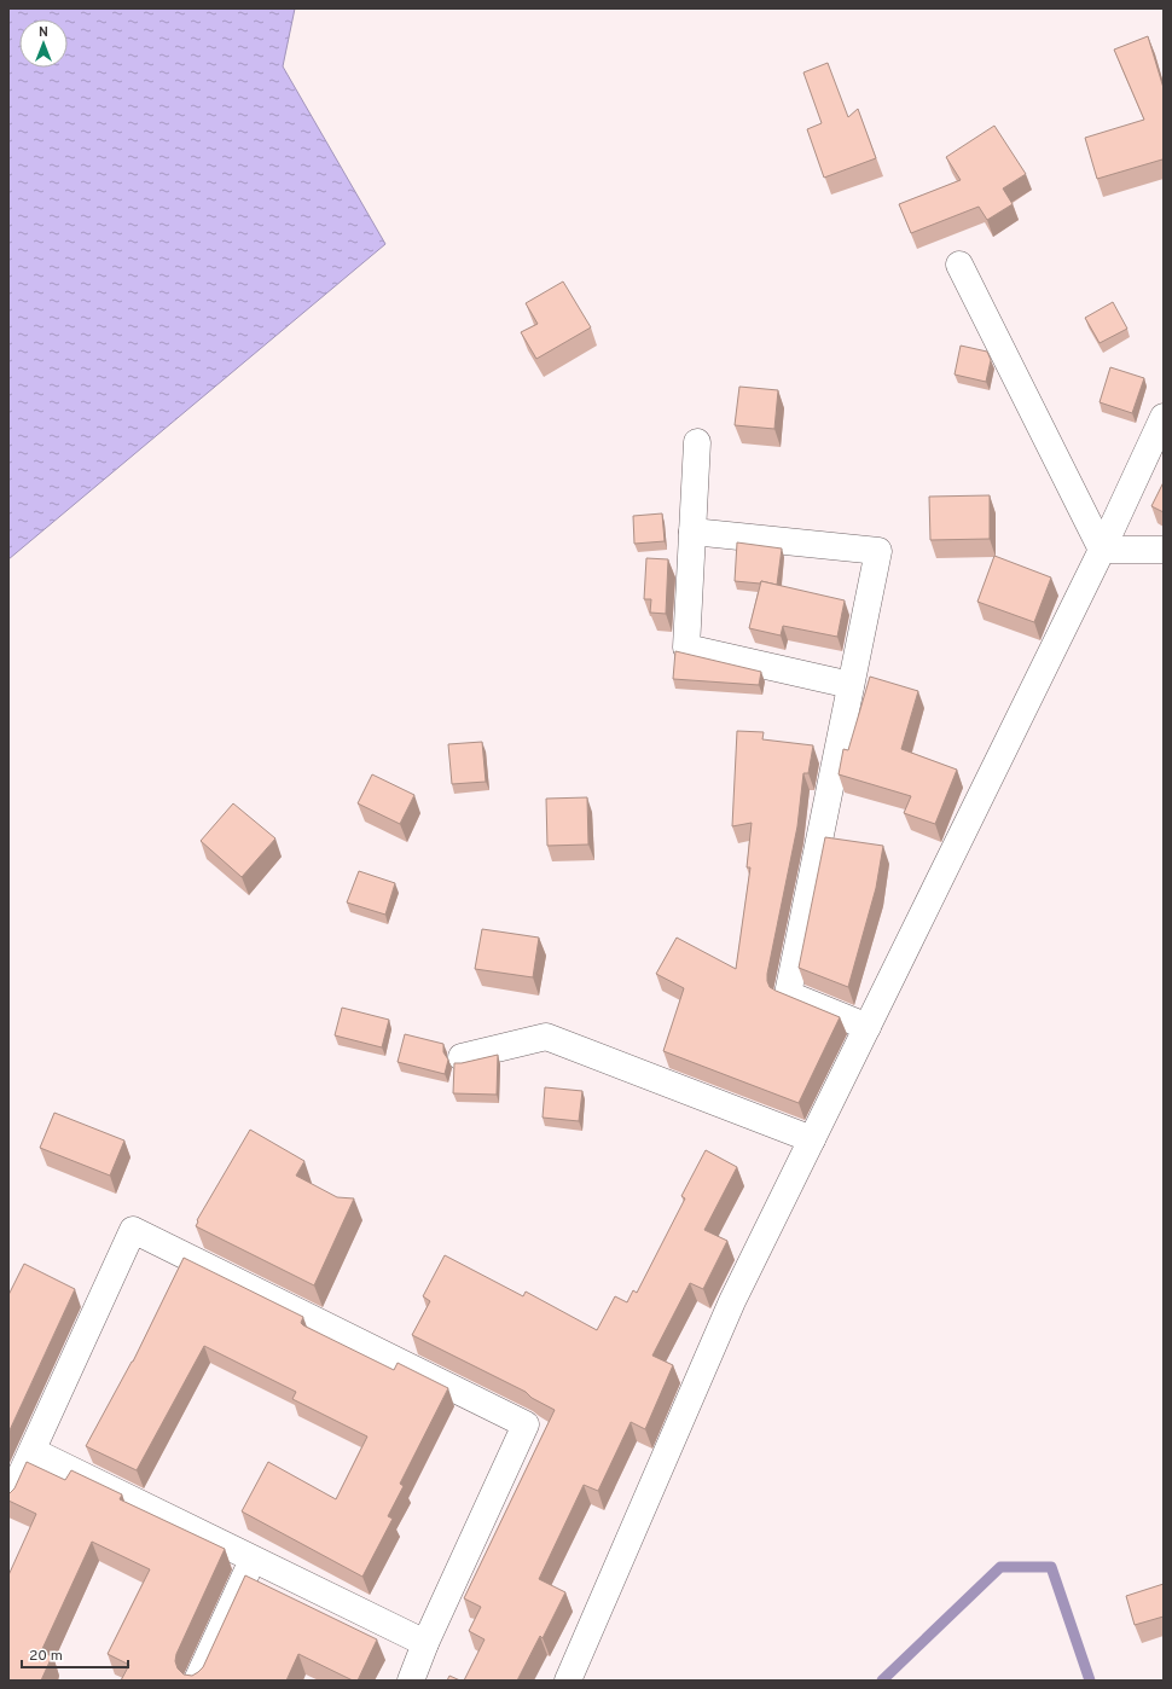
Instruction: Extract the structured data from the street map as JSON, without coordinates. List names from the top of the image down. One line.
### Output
{"scale_bar":"20 m","north":"top"}
